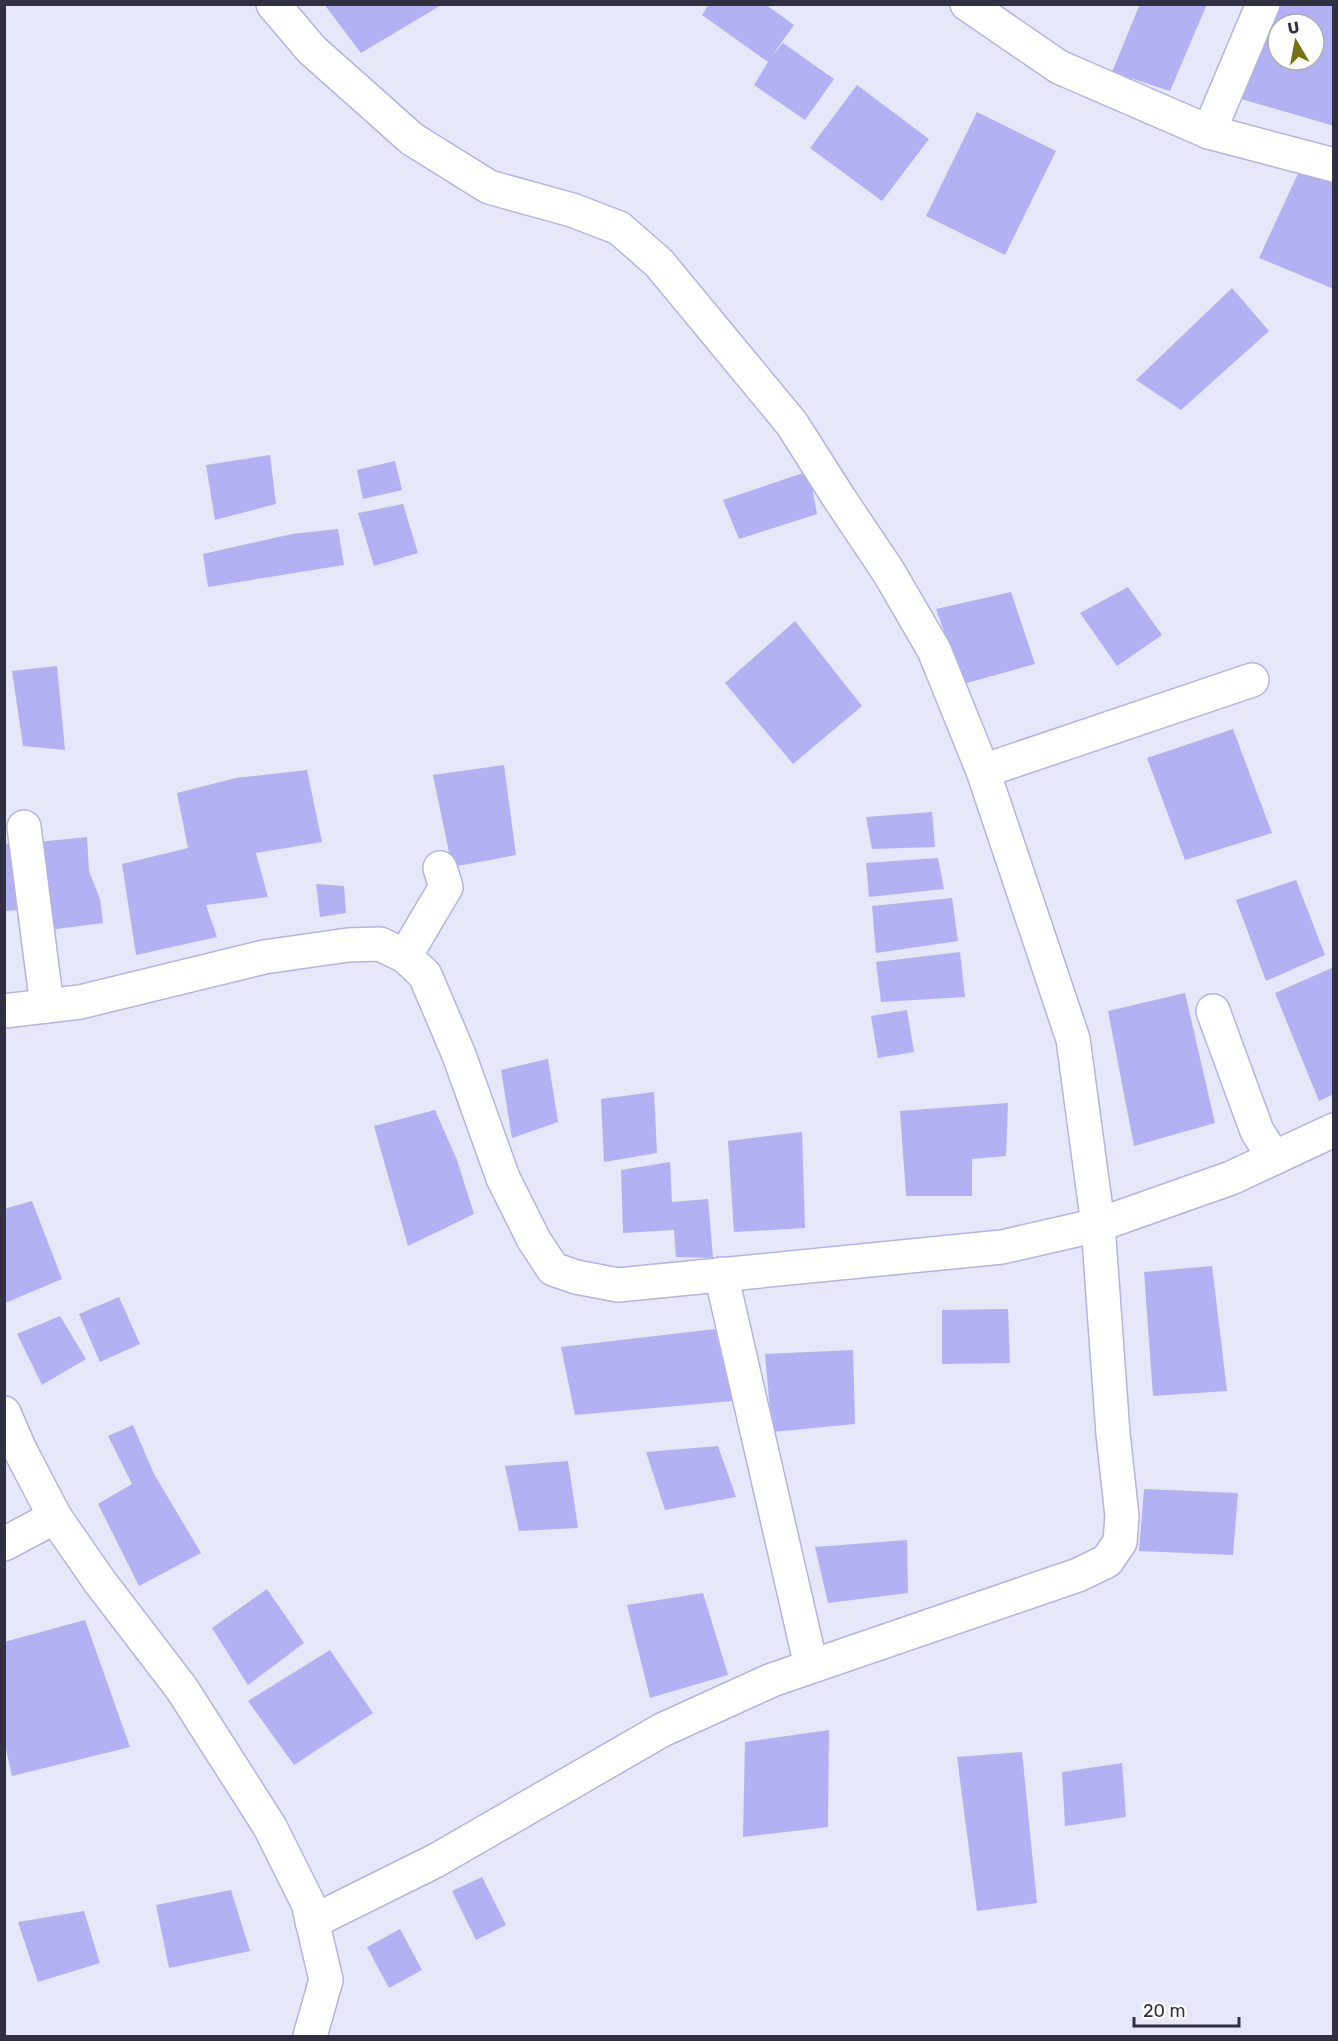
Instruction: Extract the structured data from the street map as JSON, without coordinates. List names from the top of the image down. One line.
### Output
{"scale_bar":"20 m","north":"top"}
